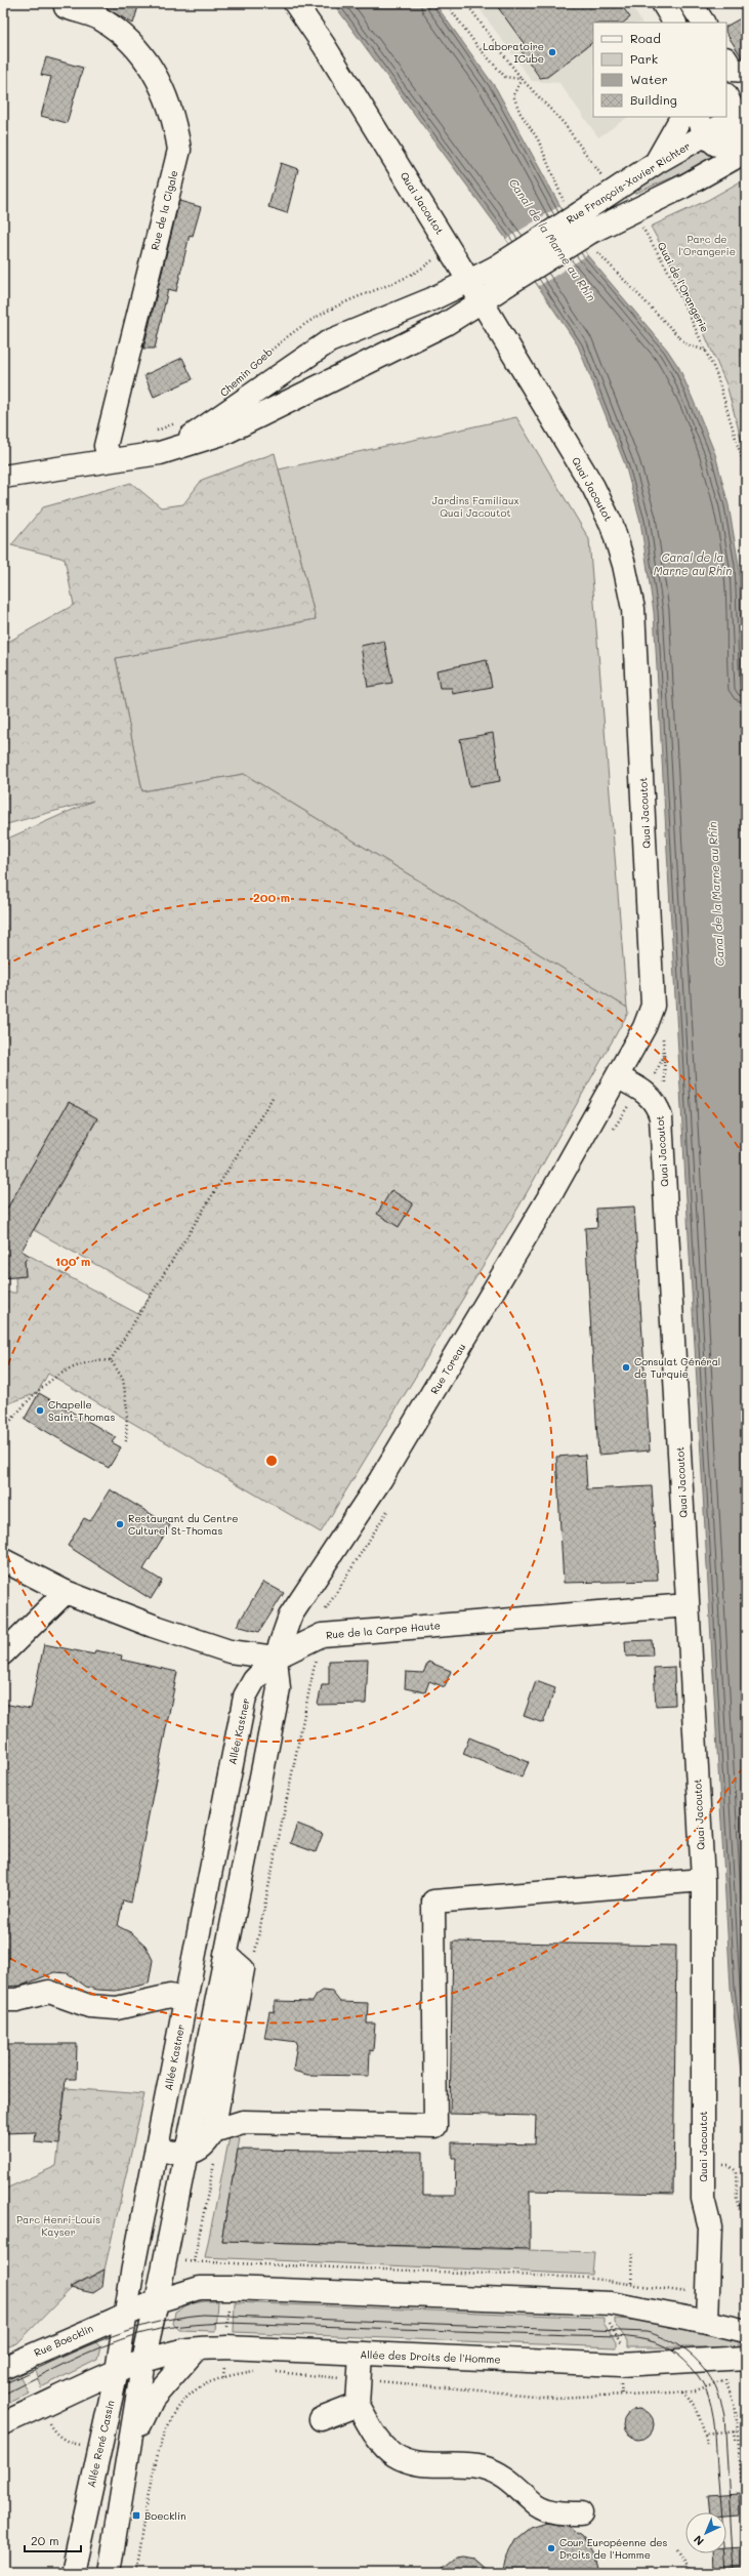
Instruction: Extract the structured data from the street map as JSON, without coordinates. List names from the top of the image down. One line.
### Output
{"streets":{"main road":["Rue François-Xavier Richter","Quai Jacoutot","Rue de la Cigale","Chemin Goeb","Rue Toreau","Rue de la Carpe Haute","Allée Kastner","Rue Boecklin","Allée des Droits de l'Homme","Allée René Cassin"],"path":["Quai de l'Orangerie"]},"crossings":[["Rue François-Xavier Richter","Quai Jacoutot"],["Rue François-Xavier Richter","Quai de l'Orangerie"],["Rue François-Xavier Richter","Chemin Goeb"],["Quai Jacoutot","Chemin Goeb"],["Quai Jacoutot","Rue Toreau"],["Quai Jacoutot","Rue de la Carpe Haute"],["Rue de la Cigale","Chemin Goeb"],["Rue Toreau","Rue de la Carpe Haute"],["Rue Toreau","Allée Kastner"],["Rue de la Carpe Haute","Allée Kastner"],["Allée Kastner","Rue Boecklin"],["Allée Kastner","Allée René Cassin"],["Rue Boecklin","Allée René Cassin"],["Allée des Droits de l'Homme","Allée René Cassin"]],"water":["Canal de la Marne au Rhin"],"parks":["Parc de l'Orangerie","Jardins Familiaux Quai Jacoutot","Parc Henri-Louis Kayser"],"places":{"other":["Laboratoire ICube","Consulat Général de Turquie","Chapelle Saint-Thomas","Restaurant du Centre Culturel St-Thomas","Cour Européenne des Droits de l'Homme"],"transit":["Boecklin"]},"legend":["Road","Park","Water","Building"],"scale_bar":"20 m","north":"bottom left","rings":["200 m","100 m"]}
